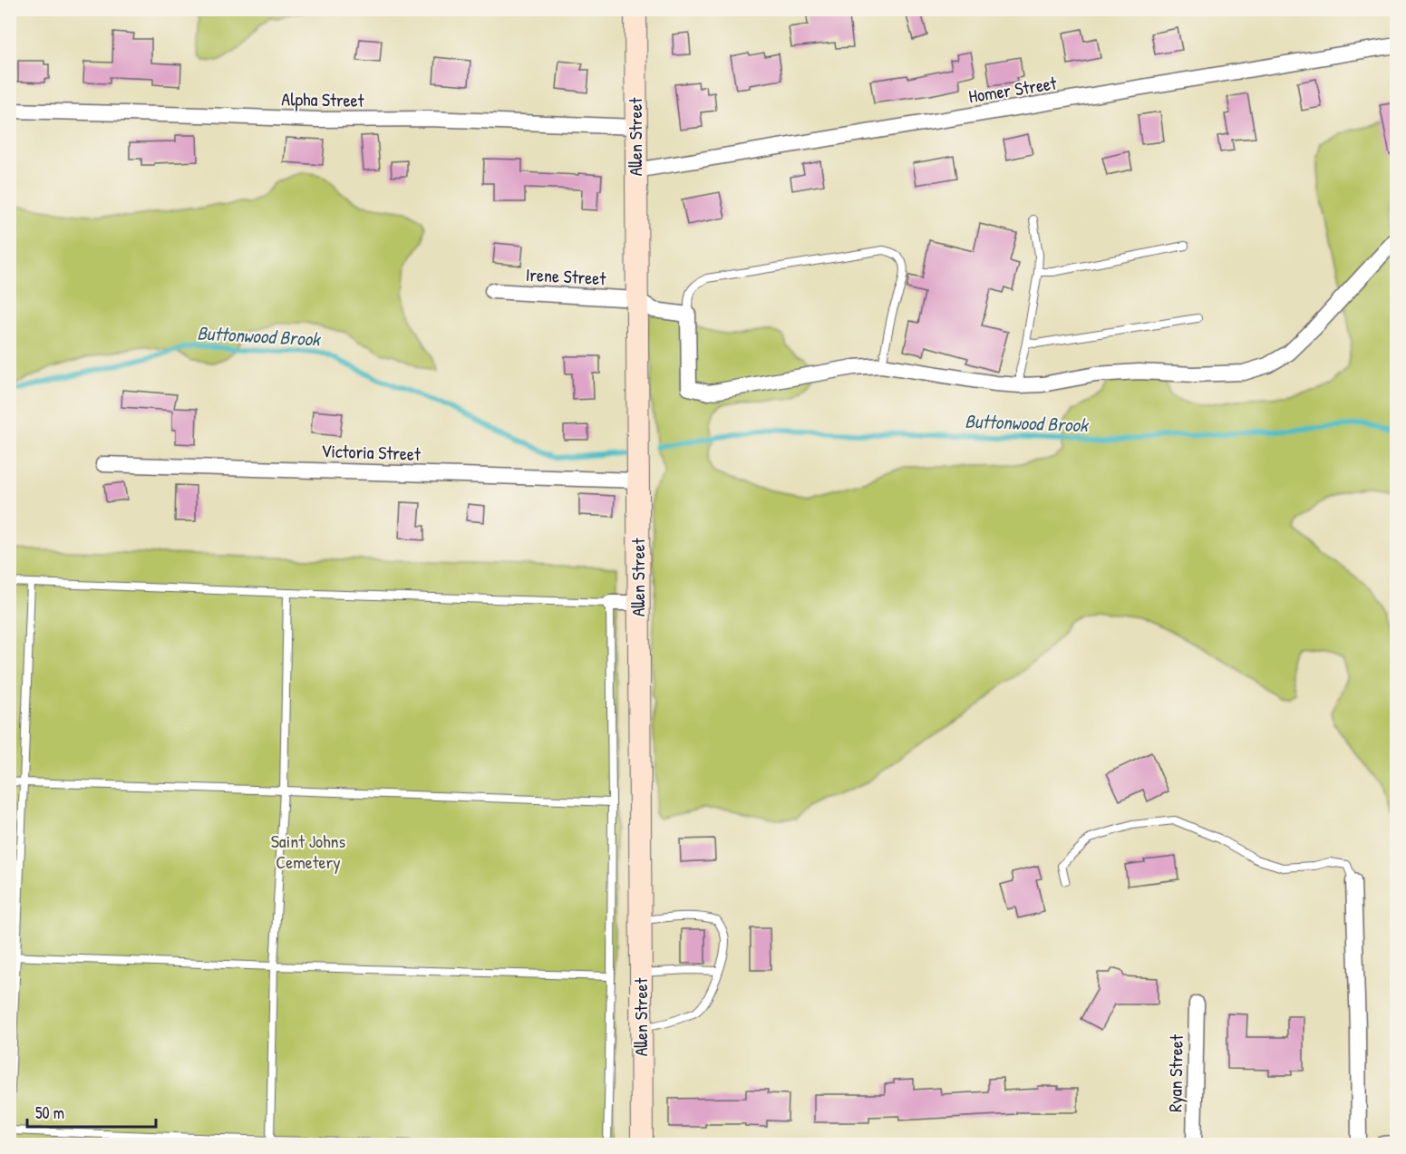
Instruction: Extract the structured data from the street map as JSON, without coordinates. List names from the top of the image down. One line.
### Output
{"streets":{"street":["Homer Street","Alpha Street","Allen Street","Irene Street","Victoria Street","Ryan Street"]},"crossings":[["Homer Street","Allen Street"],["Alpha Street","Allen Street"],["Allen Street","Irene Street"],["Allen Street","Victoria Street"]],"water":["Buttonwood Brook"],"parks":["Saint Johns Cemetery"],"scale_bar":"50 m"}
